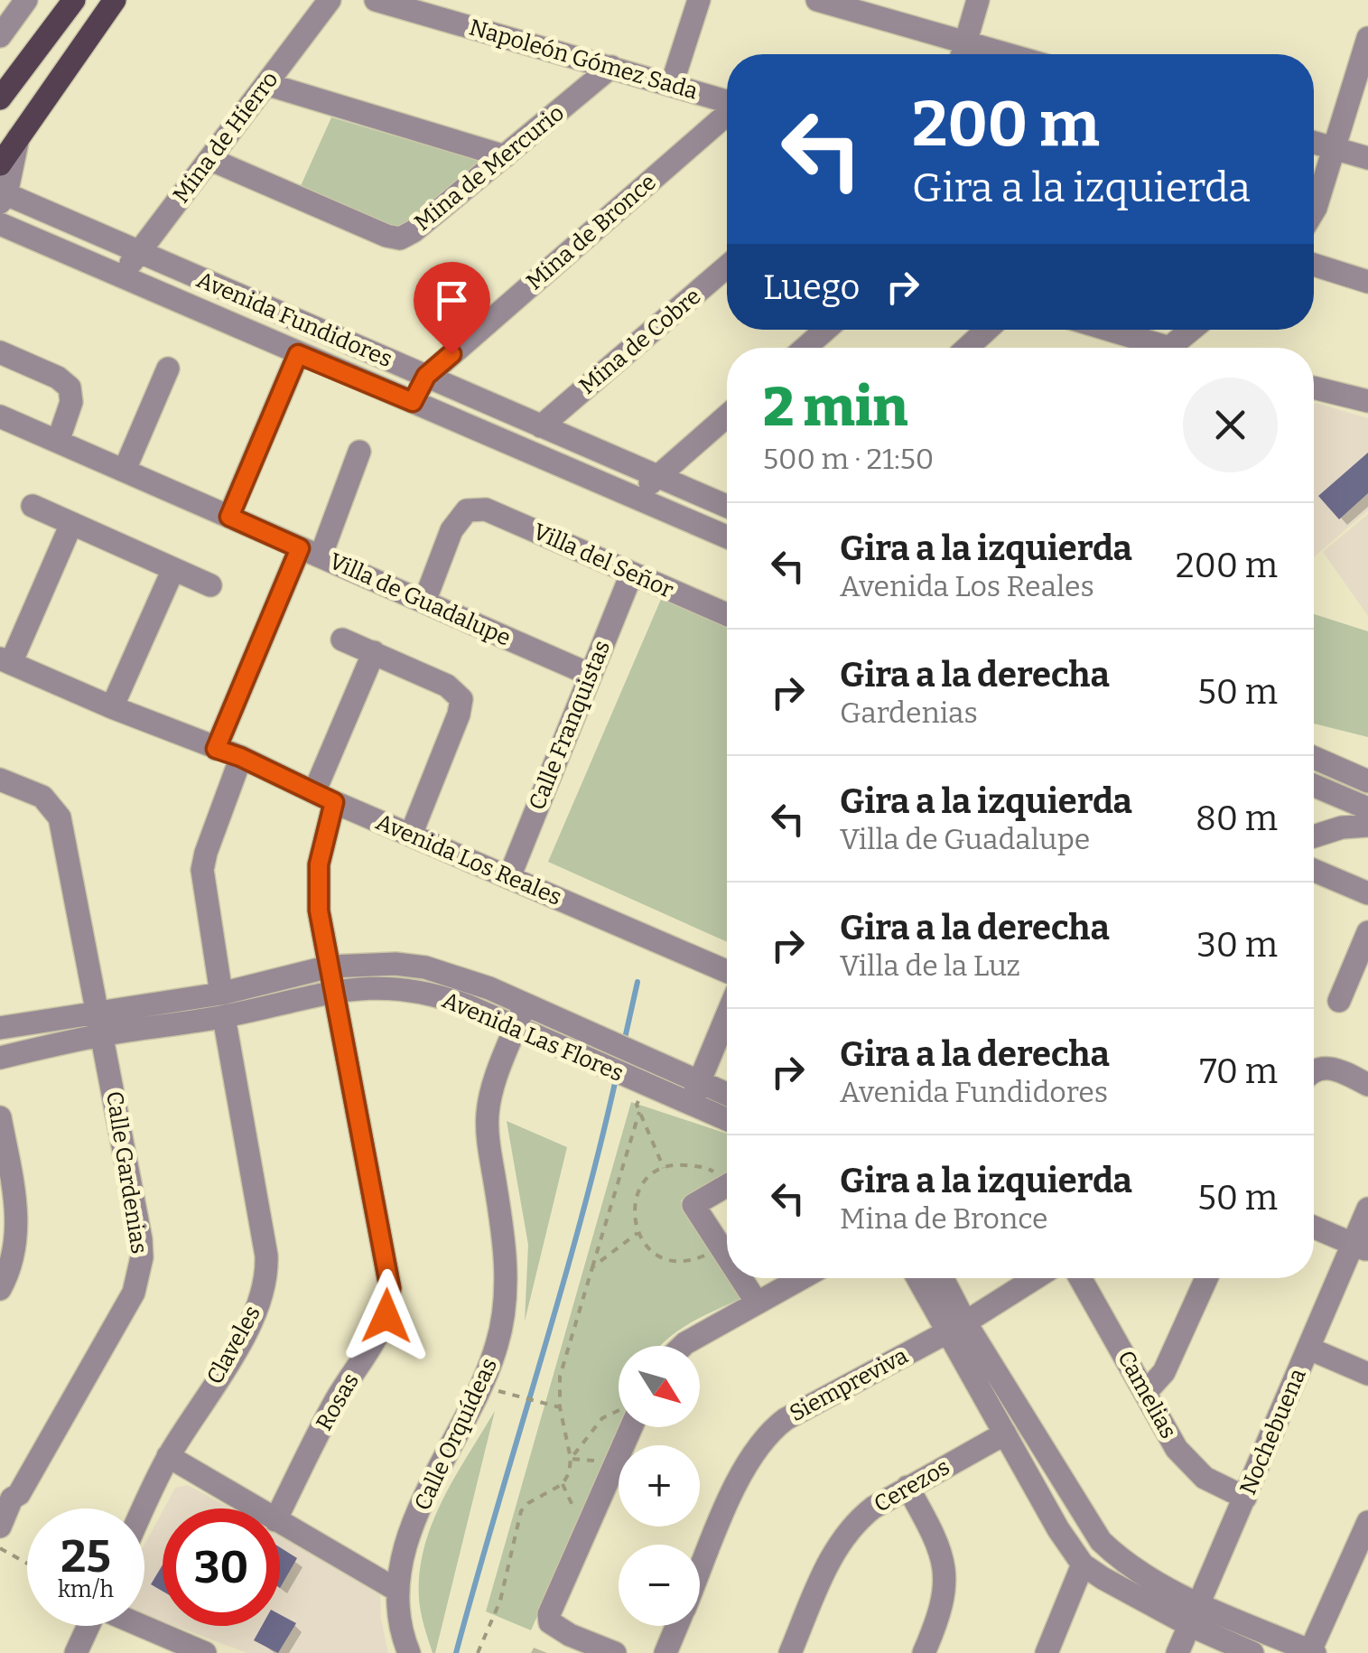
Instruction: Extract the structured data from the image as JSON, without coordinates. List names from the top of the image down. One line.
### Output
{"streets":{"street":["Napoleón Gómez Sada","Mina de Hierro","Mina de Mercurio","Mina de Bronce","Avenida Fundidores","Mina de Cobre","Villa del Señor","Villa de Guadalupe","Calle Franquistas","Avenida Los Reales","Avenida Las Flores","Calle Gardenias","Claveles","Siempreviva","Camelias","Rosas","Nochebuena","Calle Orquídeas","Cerezos"]},"crossings":[["Napoleón Gómez Sada","Mina de Mercurio"],["Mina de Hierro","Mina de Mercurio"],["Mina de Hierro","Avenida Fundidores"],["Mina de Bronce","Avenida Fundidores"],["Avenida Fundidores","Mina de Cobre"],["Villa del Señor","Villa de Guadalupe"],["Villa del Señor","Calle Franquistas"],["Villa de Guadalupe","Calle Franquistas"],["Calle Franquistas","Avenida Los Reales"],["Avenida Los Reales","Rosas"],["Avenida Las Flores","Calle Gardenias"],["Avenida Las Flores","Claveles"],["Avenida Las Flores","Rosas"],["Avenida Las Flores","Calle Orquídeas"],["Camelias","Nochebuena"]],"north":"bottom right","page":{"turn":["200 m","Gira a la izquierda"],"then":"Luego","heading":["2 min","500 m · 21:50"],"list":[{"name":"Gira a la izquierda","note":"Avenida Los Reales","value":"200 m"},{"name":"Gira a la derecha","note":"Gardenias","value":"50 m"},{"name":"Gira a la izquierda","note":"Villa de Guadalupe","value":"80 m"},{"name":"Gira a la derecha","note":"Villa de la Luz","value":"30 m"},{"name":"Gira a la derecha","note":"Avenida Fundidores","value":"70 m"},{"name":"Gira a la izquierda","note":"Mina de Bronce","value":"50 m"}],"map_buttons":["+","−"],"speed":"25 km/h","limit":"30"}}
